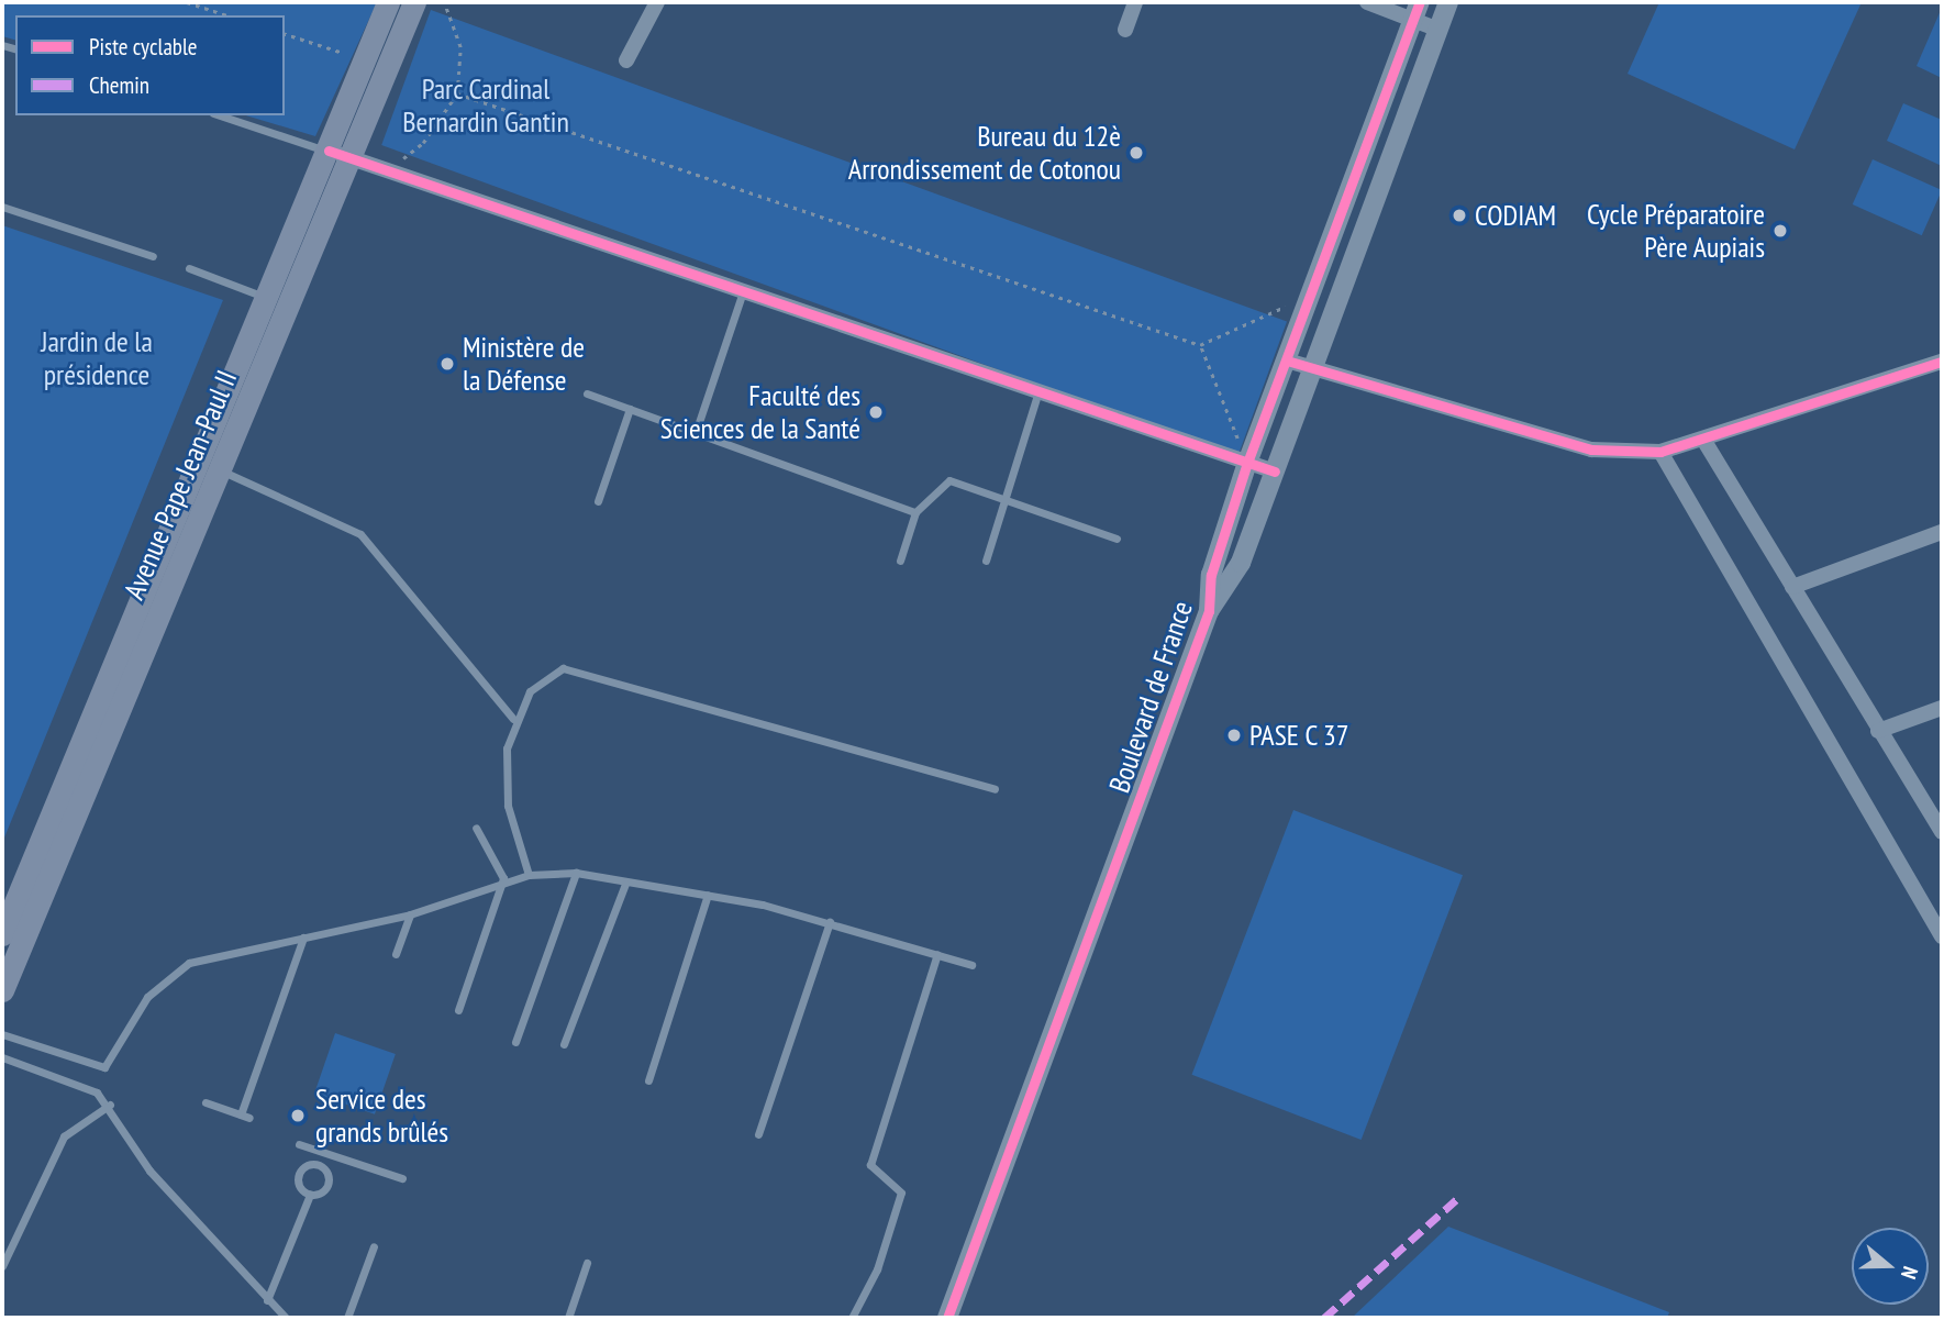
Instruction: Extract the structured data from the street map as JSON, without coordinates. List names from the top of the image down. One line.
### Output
{"streets":{"main road":["Avenue Pape Jean-Paul II"],"street":["Boulevard de France"]},"parks":["Parc Cardinal Bernardin Gantin","Jardin de la présidence"],"places":["Bureau du 12è Arrondissement de Cotonou","CODIAM","Cycle Préparatoire Père Aupiais","Ministère de la Défense","Faculté des Sciences de la Santé","PASE C 37","Service des grands brûlés"],"legend":["Piste cyclable","Chemin"],"north":"right"}
